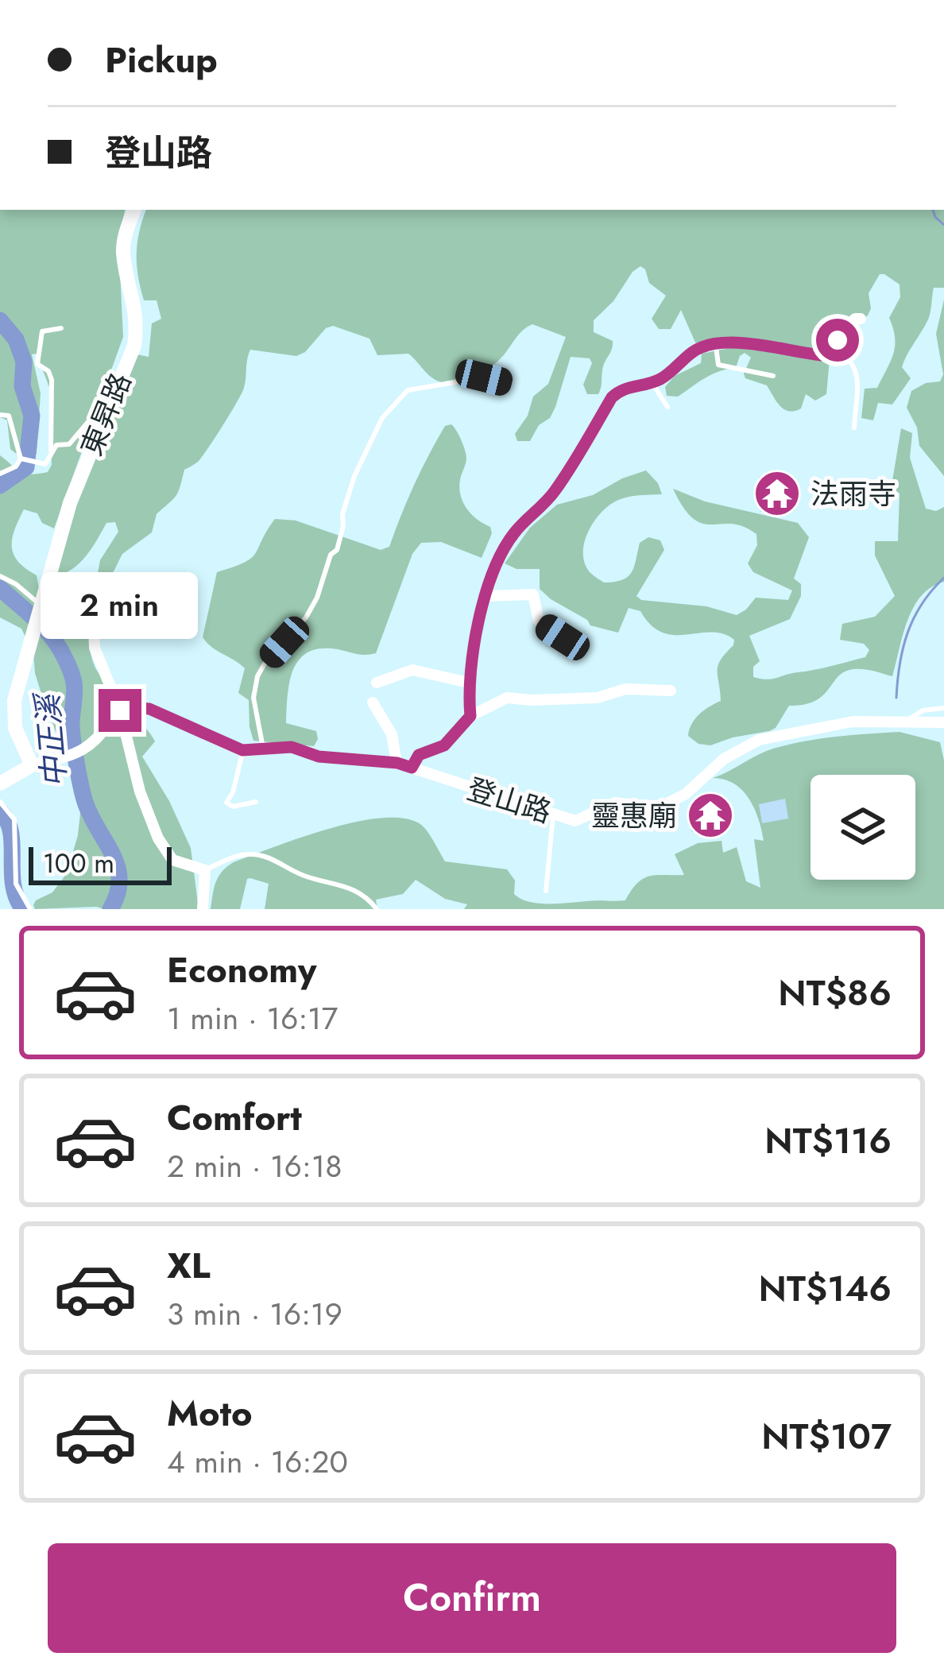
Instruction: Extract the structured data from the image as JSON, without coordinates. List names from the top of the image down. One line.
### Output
{"streets":{"street":["東昇路","登山路"]},"water":["中正溪"],"places":{"temple":["法雨寺","靈惠廟"]},"scale_bar":"100 m","page":{"banner":["Pickup","登山路"],"bubble":"2 min","scale":"100 m","list":[{"name":"Economy","note":"1 min · 16:17","value":"NT$86"},{"name":"Comfort","note":"2 min · 16:18","value":"NT$116"},{"name":"XL","note":"3 min · 16:19","value":"NT$146"},{"name":"Moto","note":"4 min · 16:20","value":"NT$107"}],"buttons":"Confirm"}}
